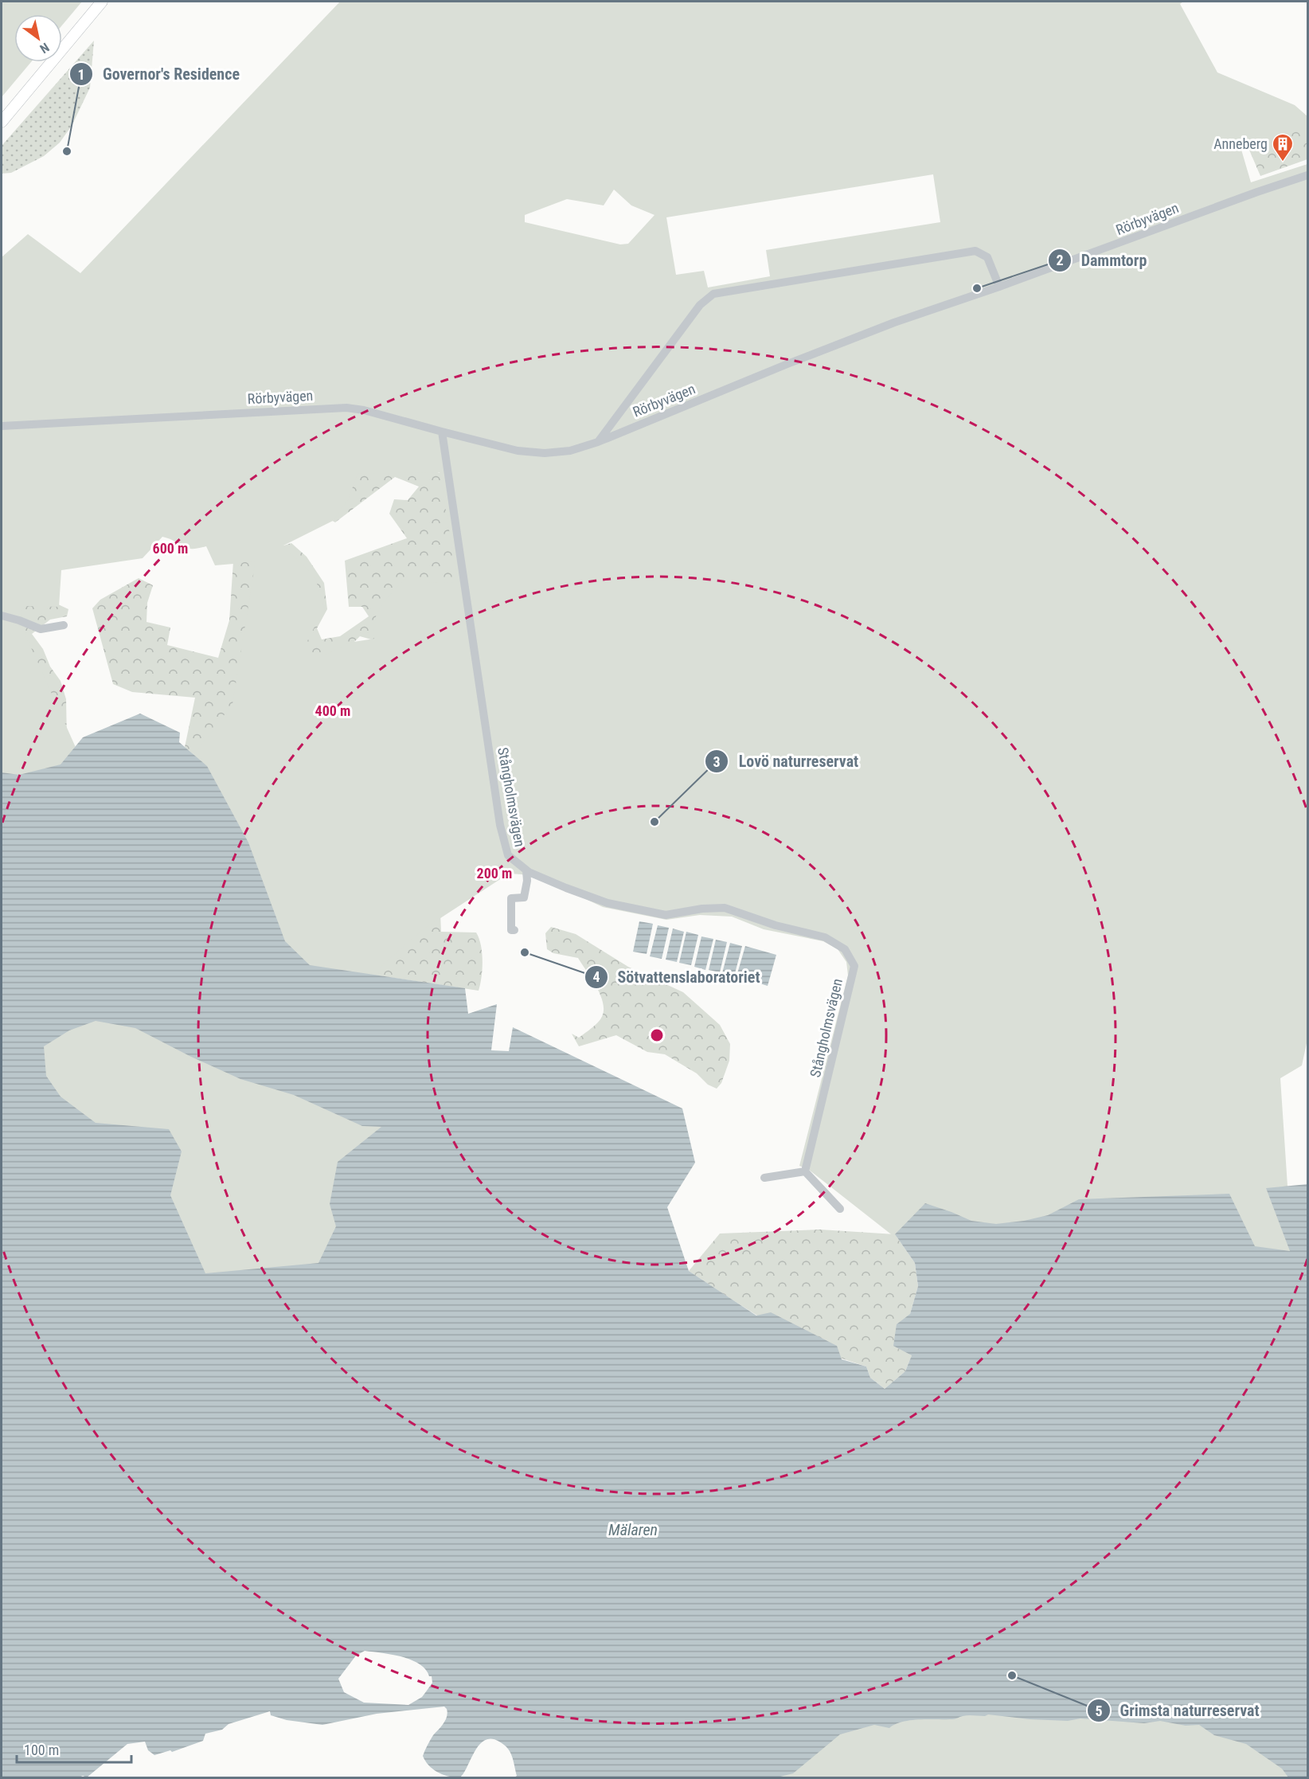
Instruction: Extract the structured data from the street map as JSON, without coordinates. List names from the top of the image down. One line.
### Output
{"streets":{"street":["Rörbyvägen","Stångholmsvägen"]},"crossings":[["Rörbyvägen","Stångholmsvägen"]],"water":["Mälaren"],"places":{"other":["Governor's Residence","Dammtorp","Lovö naturreservat","Sötvattenslaboratoriet","Grimsta naturreservat"],"building":["Anneberg"]},"scale_bar":"100 m","north":"bottom right","rings":["600 m","400 m","200 m"]}
